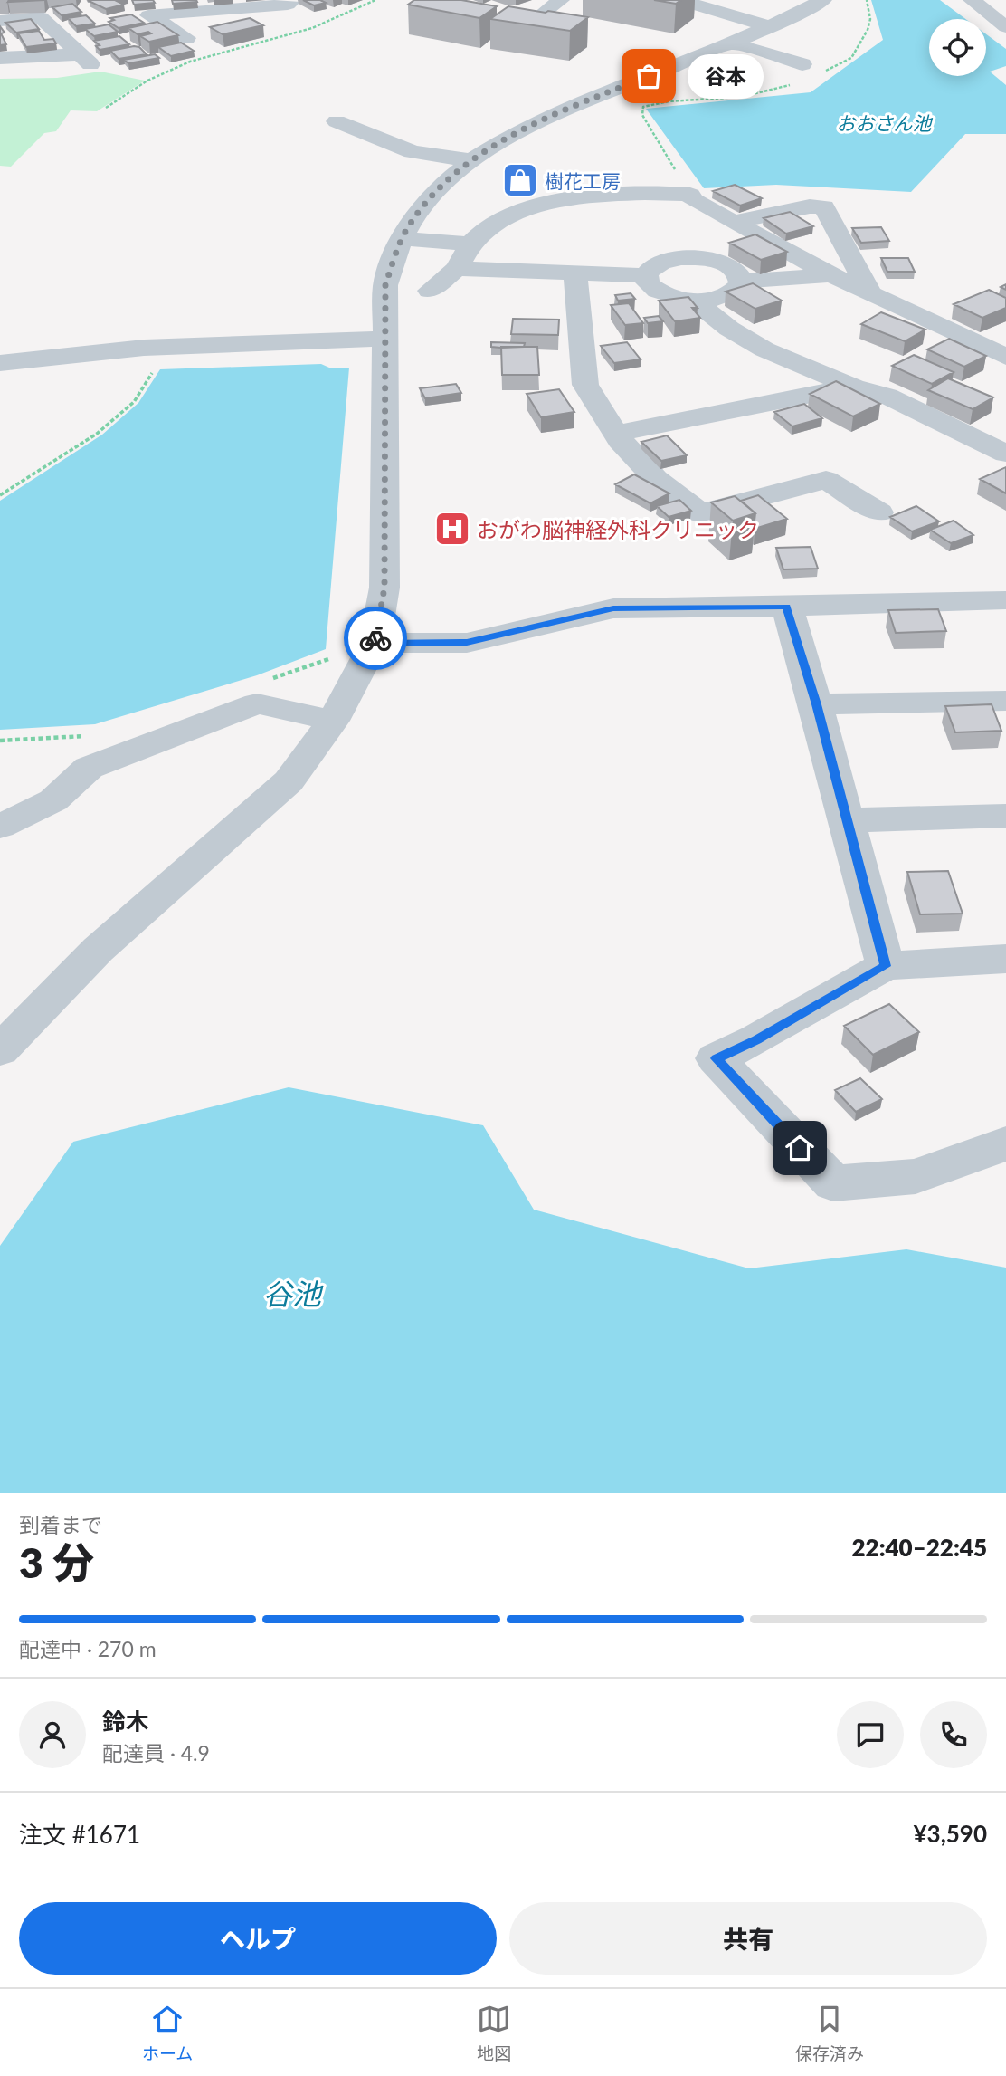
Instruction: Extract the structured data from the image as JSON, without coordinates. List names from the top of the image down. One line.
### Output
{"water":["おおさん池","谷池"],"places":{"other":["谷本"],"shop":["樹花工房"],"hospital":["おがわ脳神経外科クリニック"]},"page":{"bubble":"谷本","heading":["3 分","到着まで","22:40–22:45"],"panel":["鈴木","配達員 · 4.9","注文 #1671","¥3,590"],"bar":"配達中 · 270 m","buttons":["ヘルプ","共有"],"tabs":["ホーム","地図","保存済み"]}}
